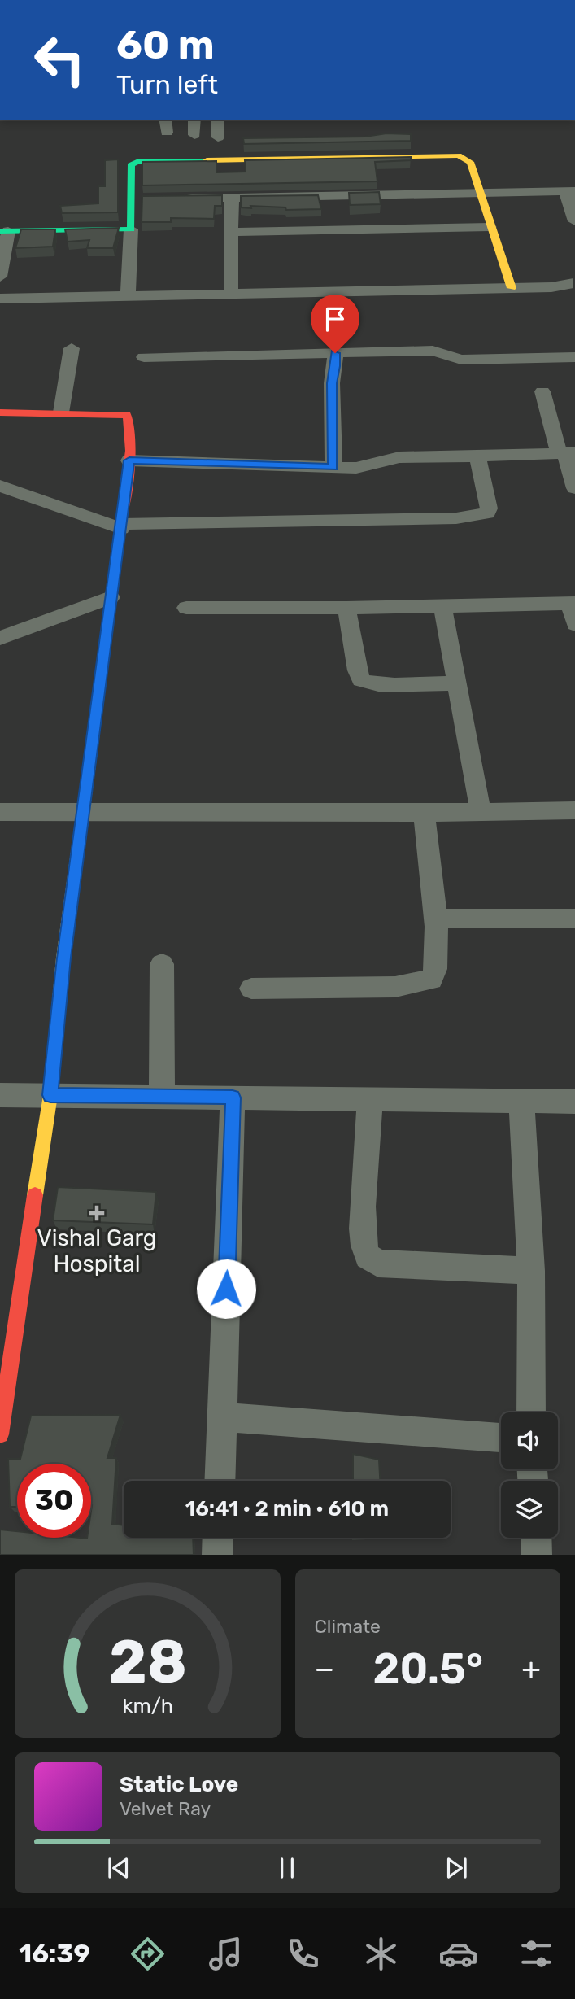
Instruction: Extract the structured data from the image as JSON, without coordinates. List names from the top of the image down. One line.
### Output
{"places":{"health":["Vishal Garg Hospital"]},"page":{"turn":["60 m","Turn left"],"limit":"30","trip":"16:41 · 2 min · 610 m","tile":"Climate","heat":["−","20.5°","+"],"song":["Static Love","Velvet Ray"],"tabs":"16:39","gauge":["28","km/h"]}}
